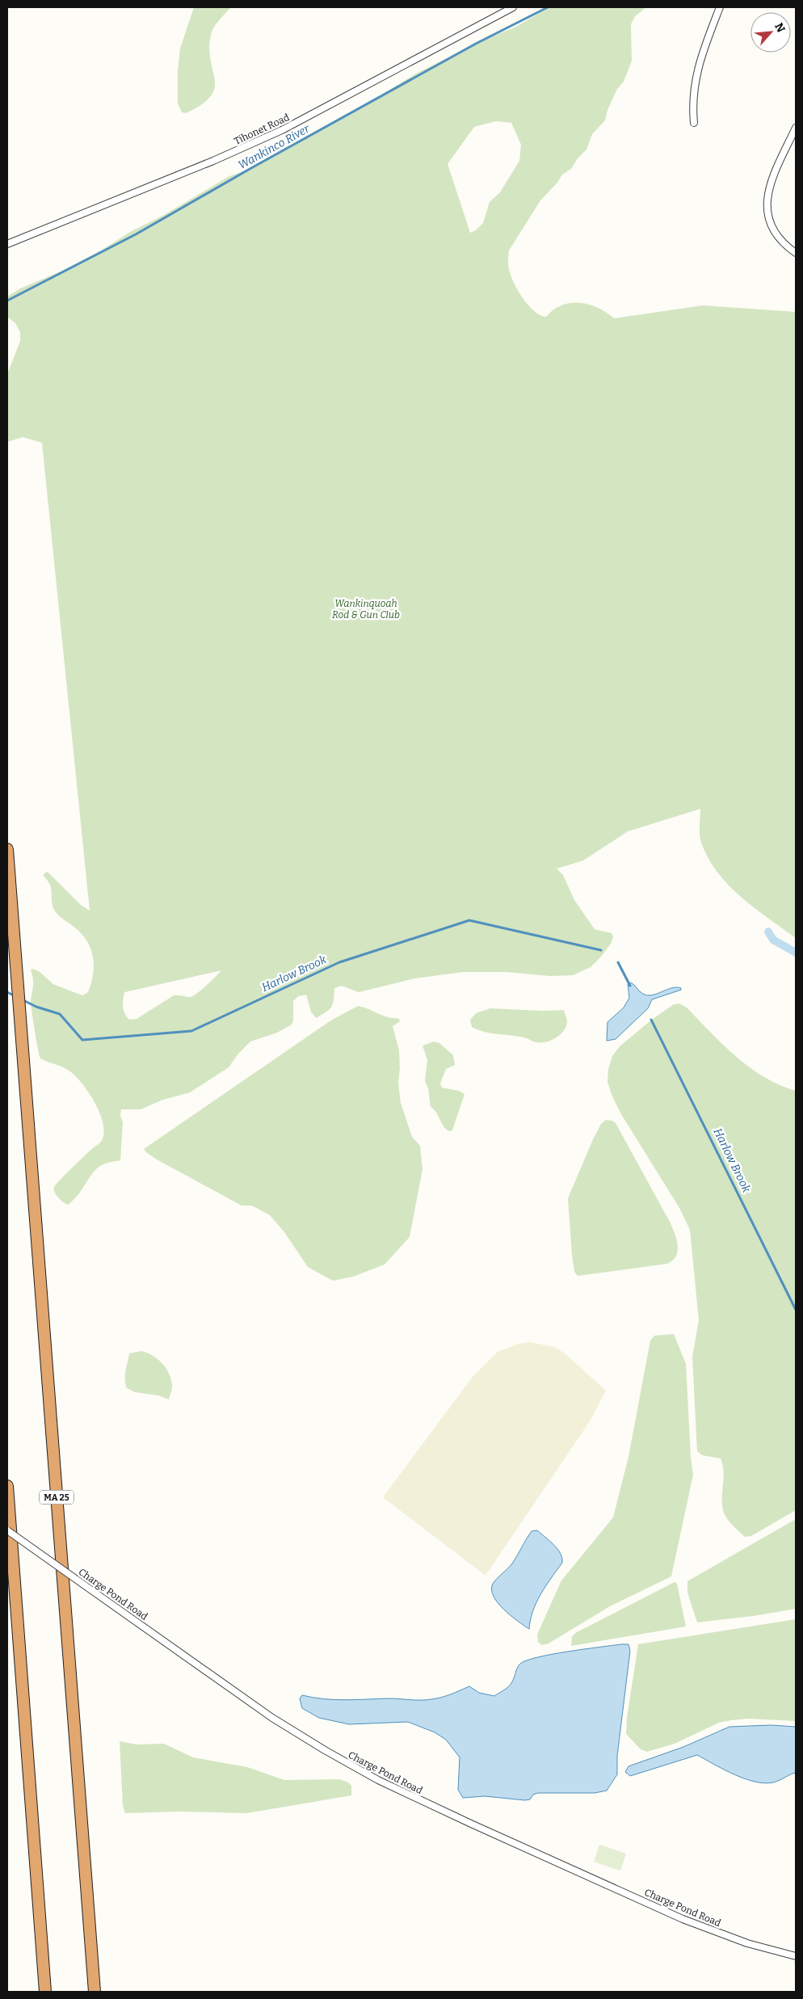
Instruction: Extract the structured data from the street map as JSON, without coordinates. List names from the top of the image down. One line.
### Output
{"streets":{"highway":["MA 25"],"street":["Tihonet Road","Charge Pond Road"]},"water":["Wankinco River","Harlow Brook"],"parks":["Wankinquoah Rod & Gun Club"],"north":"top right"}
